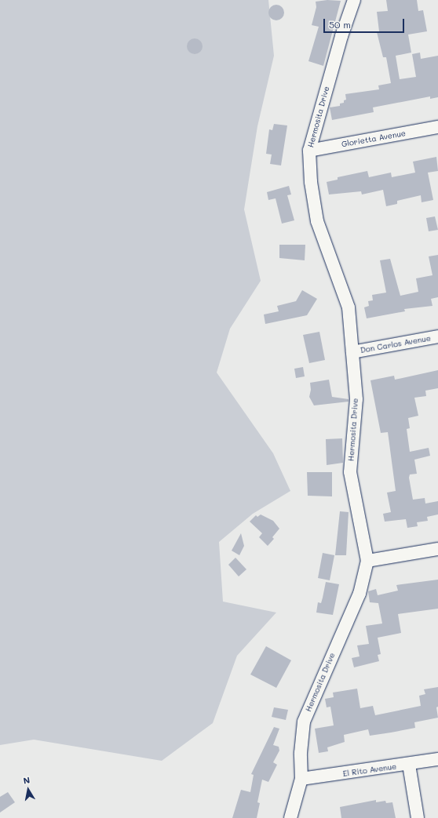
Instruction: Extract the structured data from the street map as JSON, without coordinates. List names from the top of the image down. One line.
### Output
{"streets":{"street":["Hermosita Drive","Glorietta Avenue","Don Carlos Avenue","El Rito Avenue"]},"crossings":[["Hermosita Drive","Glorietta Avenue"],["Hermosita Drive","Don Carlos Avenue"],["Hermosita Drive","El Rito Avenue"]],"scale_bar":"50 m","north":"top"}
